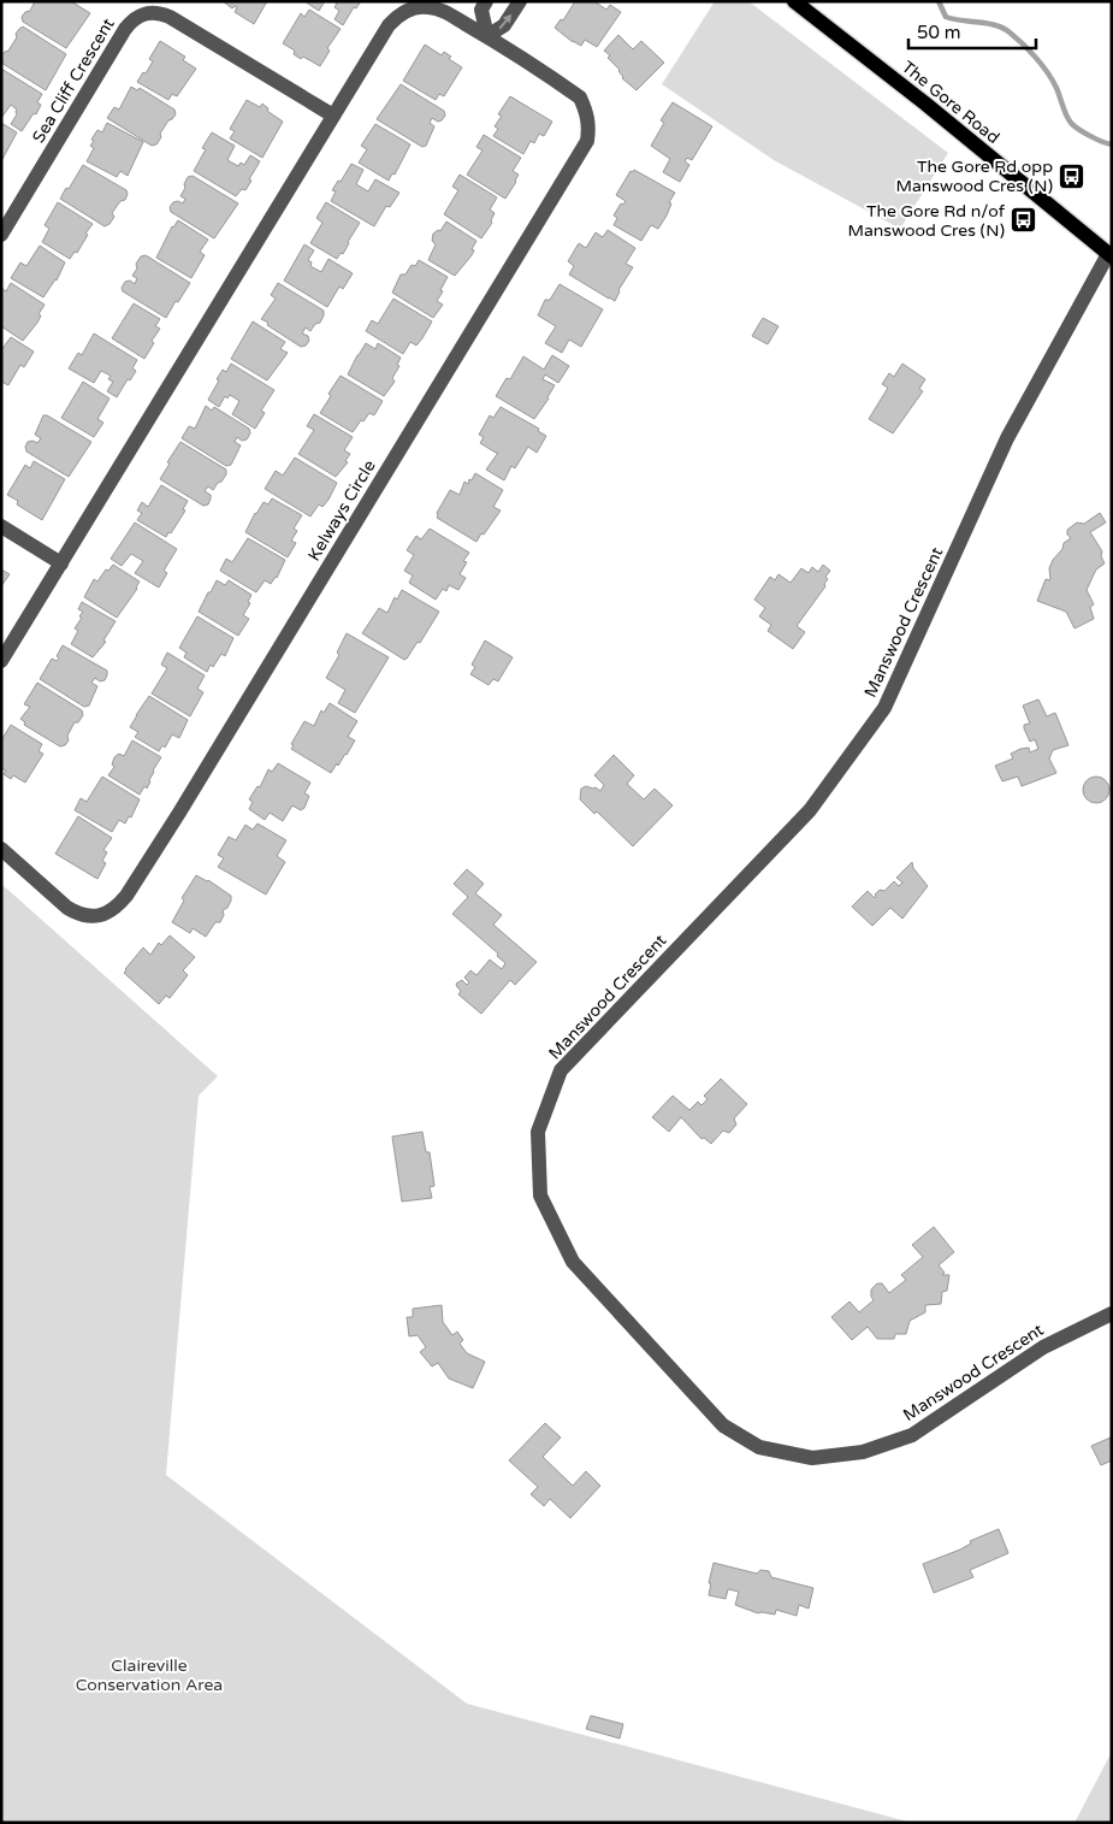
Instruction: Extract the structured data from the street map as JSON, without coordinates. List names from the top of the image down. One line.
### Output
{"streets":{"main road":["The Gore Road"],"street":["Sea Cliff Crescent","Kelways Circle","Manswood Crescent"]},"crossings":[["Sea Cliff Crescent","Kelways Circle"],["The Gore Road","Manswood Crescent"]],"parks":["Claireville Conservation Area"],"places":{"bus stop":["The Gore Rd opp Manswood Cres (N)","The Gore Rd n/of Manswood Cres (N)"]},"scale_bar":"50 m"}
